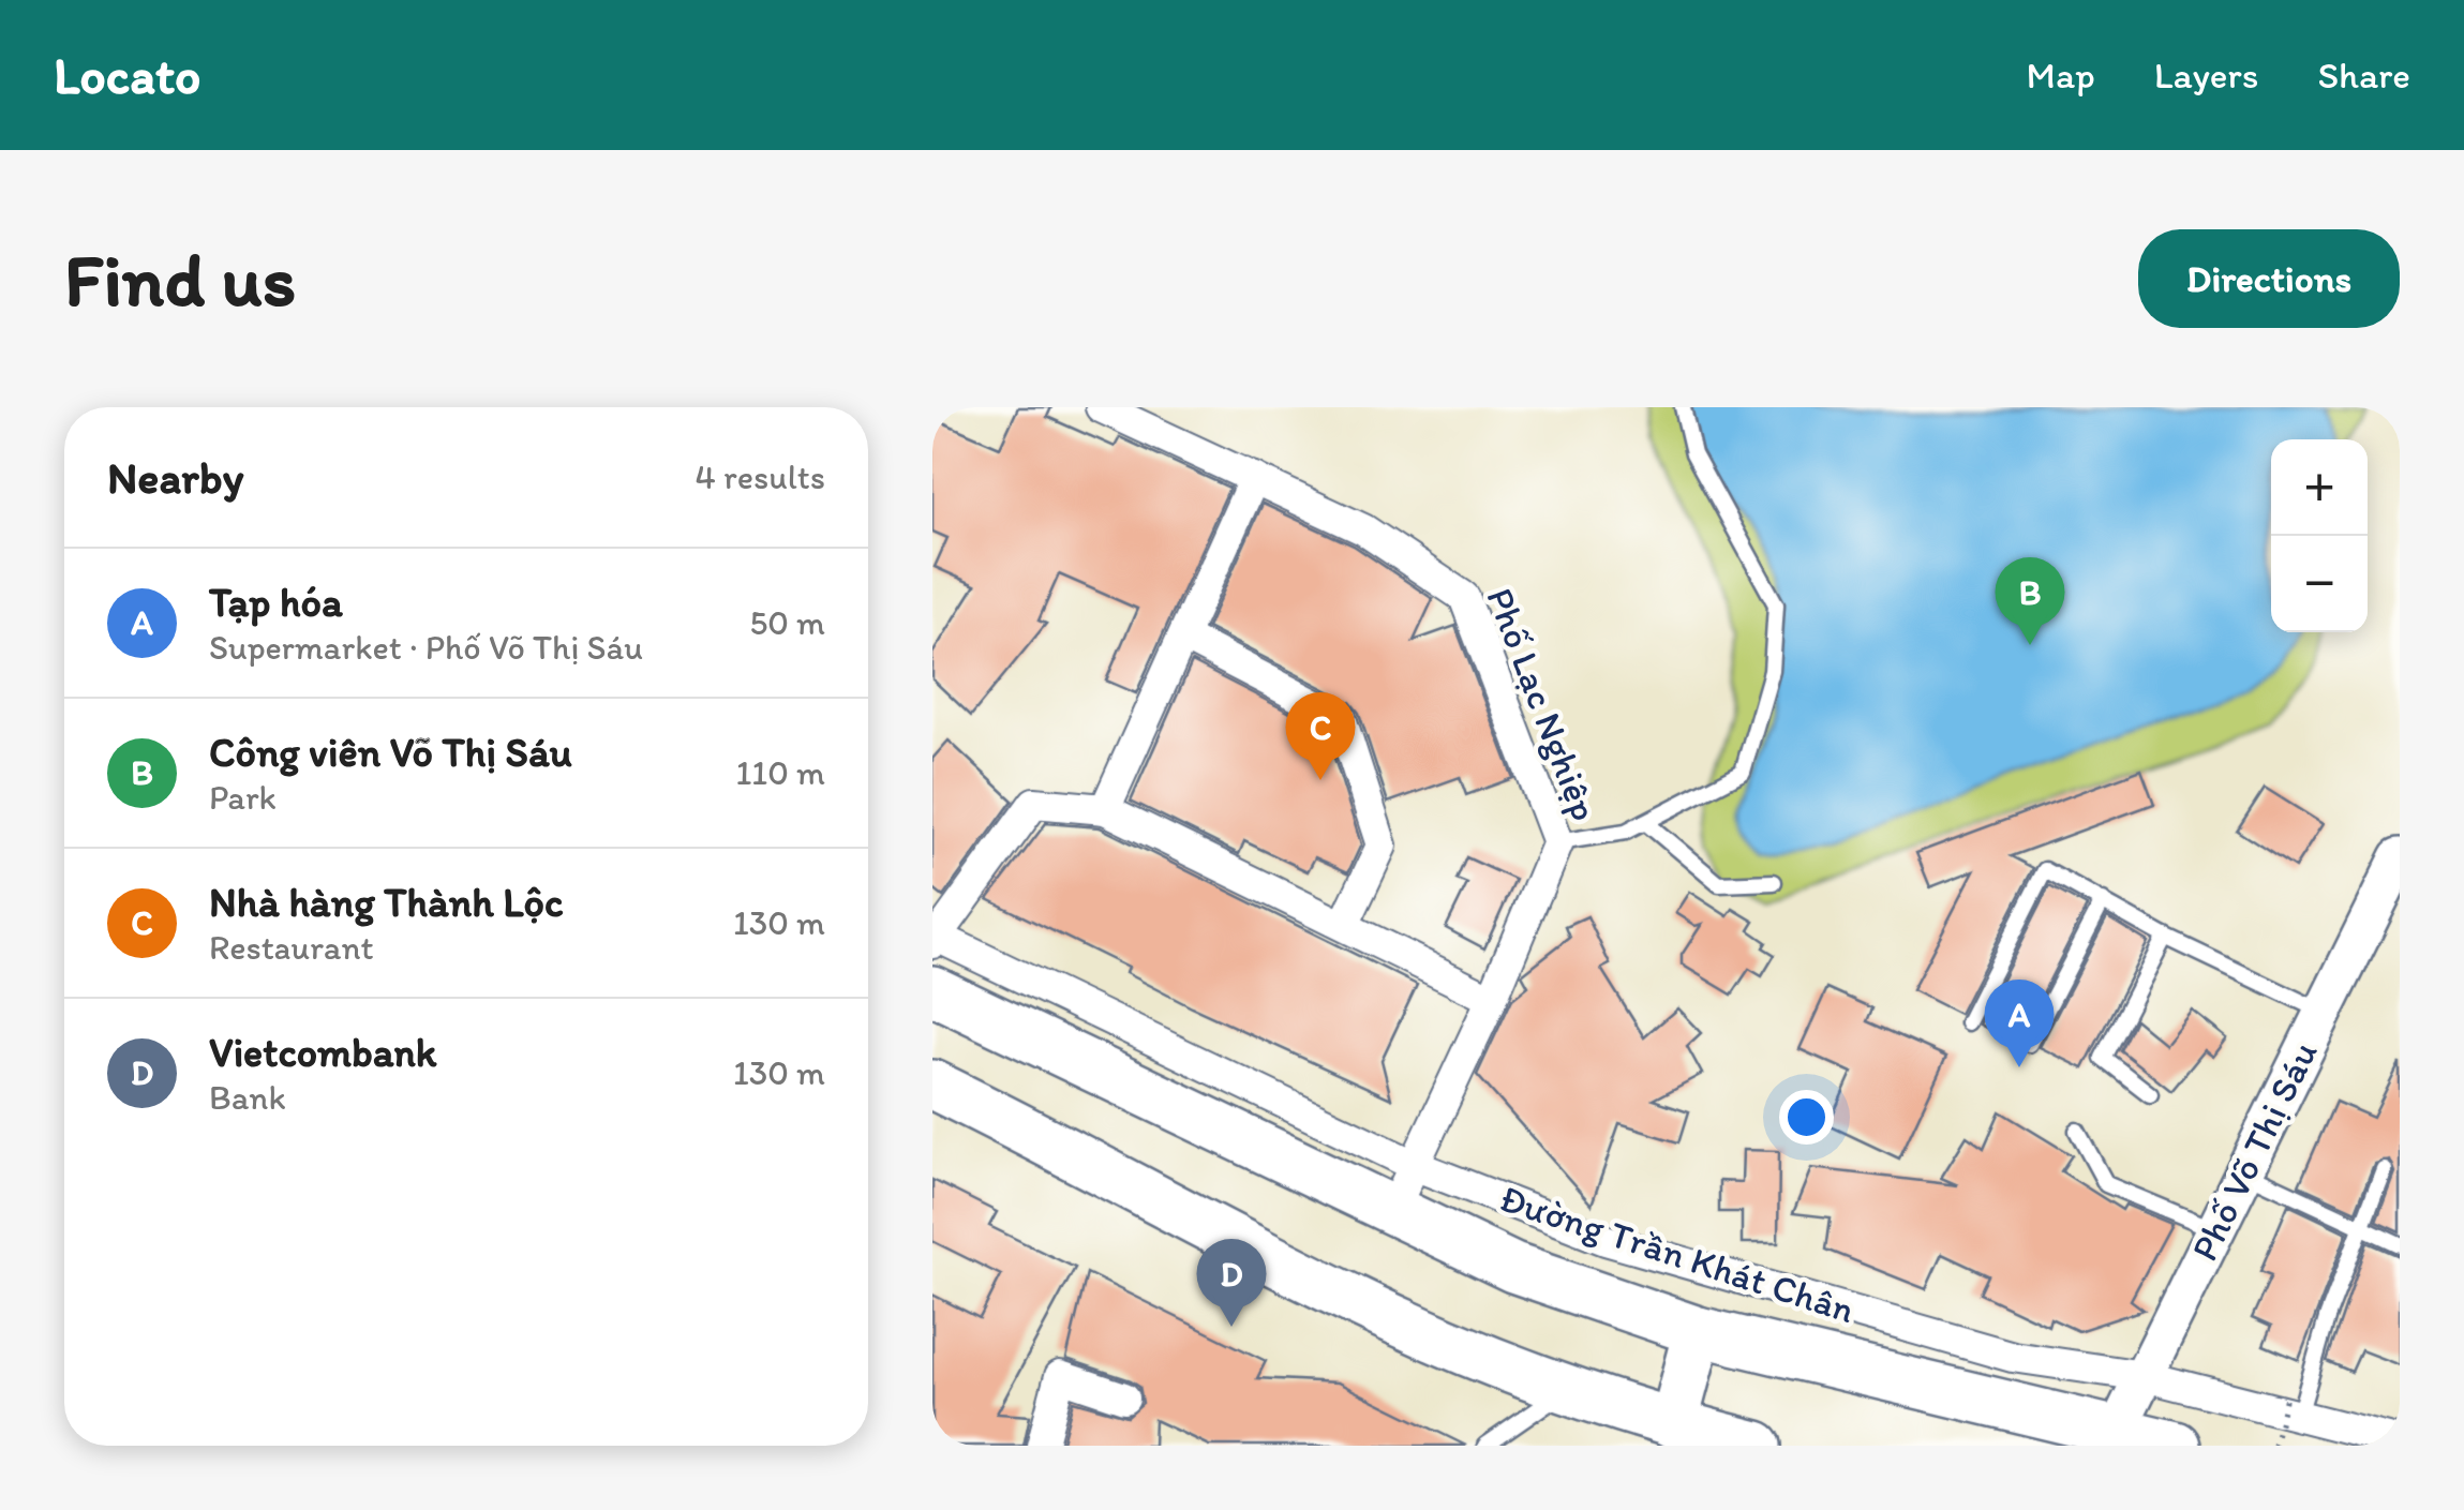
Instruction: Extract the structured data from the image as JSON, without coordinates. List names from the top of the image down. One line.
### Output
{"streets":{"main road":["Đường Trần Khát Chân"],"street":["Phố Lạc Nghiệp","Phố Võ Thị Sáu"]},"crossings":[["Phố Lạc Nghiệp","Đường Trần Khát Chân"],["Phố Võ Thị Sáu","Đường Trần Khát Chân"]],"page":{"header":"Locato","nav":["Map","Layers","Share"],"buttons":"Directions","title":"Find us","heading":["Nearby","4 results"],"map_buttons":["+","−"],"list":[{"mark":"A","name":"Tạp hóa","note":"Supermarket · Phố Võ Thị Sáu","value":"50 m"},{"mark":"B","name":"Công viên Võ Thị Sáu","note":"Park","value":"110 m"},{"mark":"C","name":"Nhà hàng Thành Lộc","note":"Restaurant","value":"130 m"},{"mark":"D","name":"Vietcombank","note":"Bank","value":"130 m"}],"pins":["B","C","A","D"]}}
